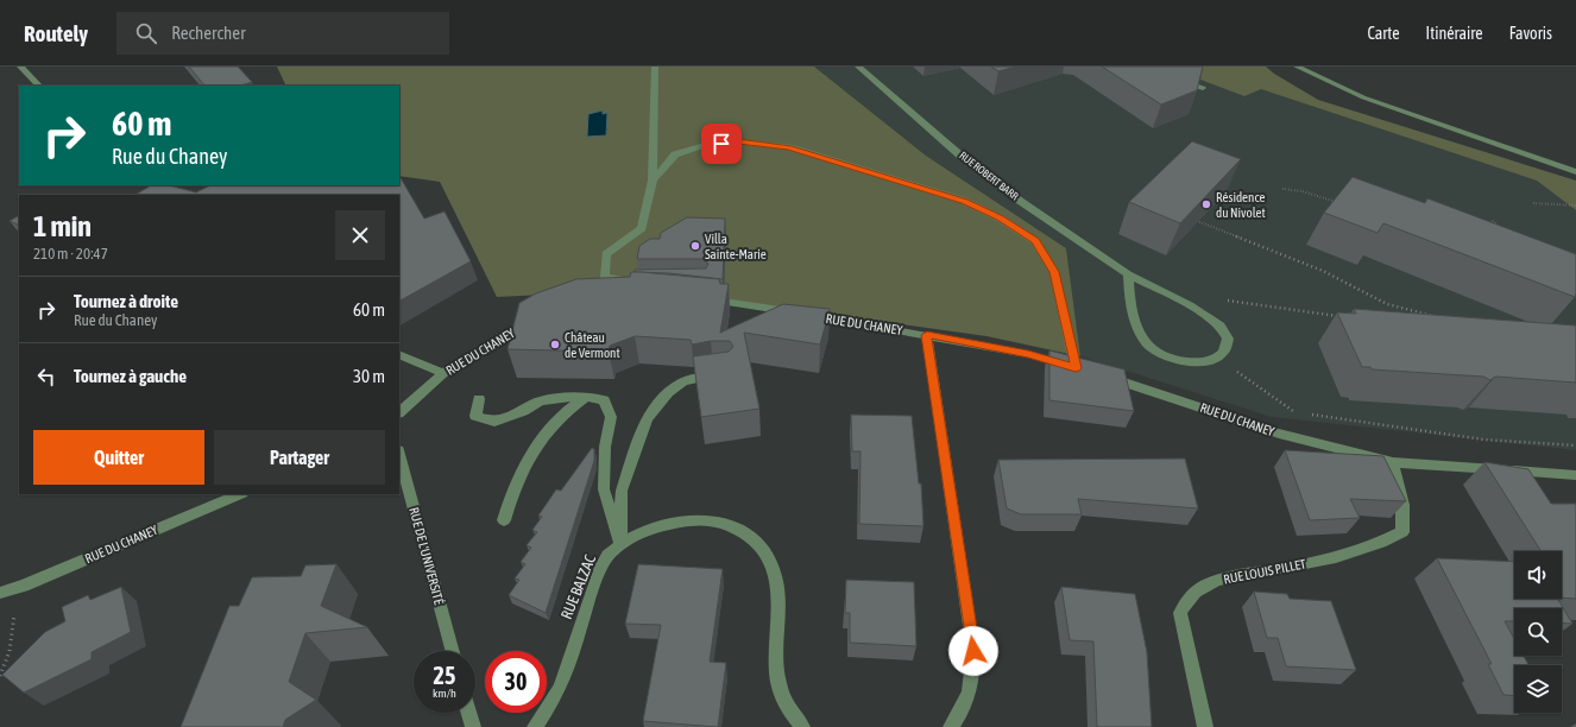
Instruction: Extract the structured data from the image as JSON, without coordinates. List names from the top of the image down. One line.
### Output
{"streets":{"street":["RUE ROBERT BARR","RUE DU CHANEY","RUE DE L'UNIVERSITÉ","RUE LOUIS PILLET","RUE BALZAC"]},"crossings":[["RUE DU CHANEY","RUE LOUIS PILLET"]],"places":["Résidence du Nivolet","Villa Sainte-Marie","Château de Vermont"],"page":{"header":"Routely","search":"Rechercher","nav":["Carte","Itinéraire","Favoris"],"turn":["60 m","Rue du Chaney"],"heading":["1 min","210 m · 20:47"],"list":[{"name":"Tournez à droite","note":"Rue du Chaney","value":"60 m"},{"name":"Tournez à gauche","value":"30 m"}],"buttons":["Quitter","Partager"],"speed":"25 km/h","limit":"30"}}
